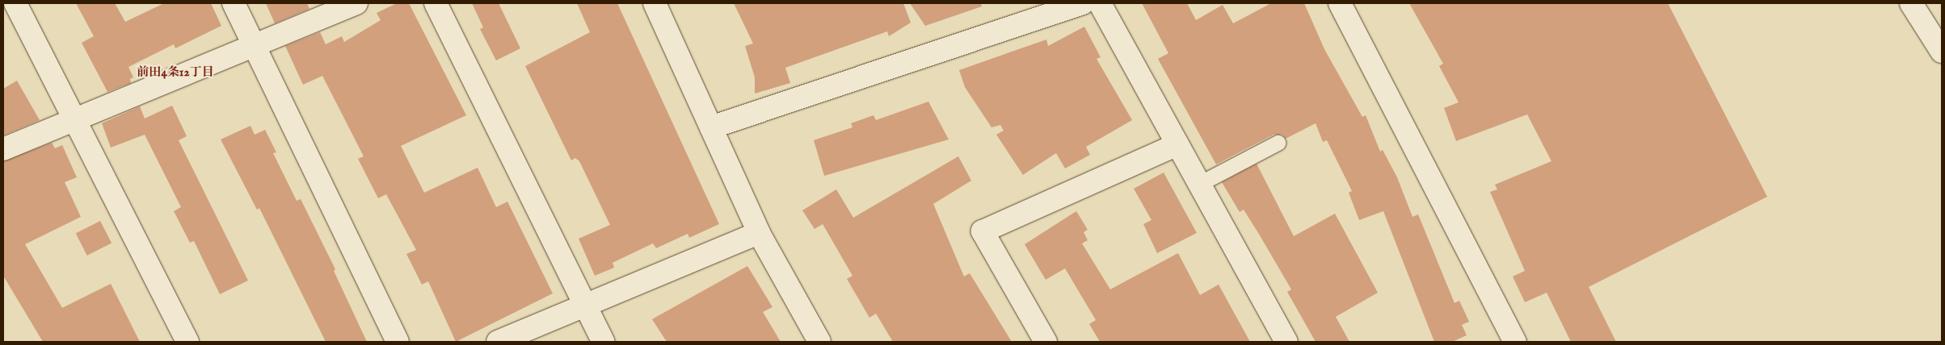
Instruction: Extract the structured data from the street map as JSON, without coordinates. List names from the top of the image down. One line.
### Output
{"districts":["前田4条12丁目"]}
